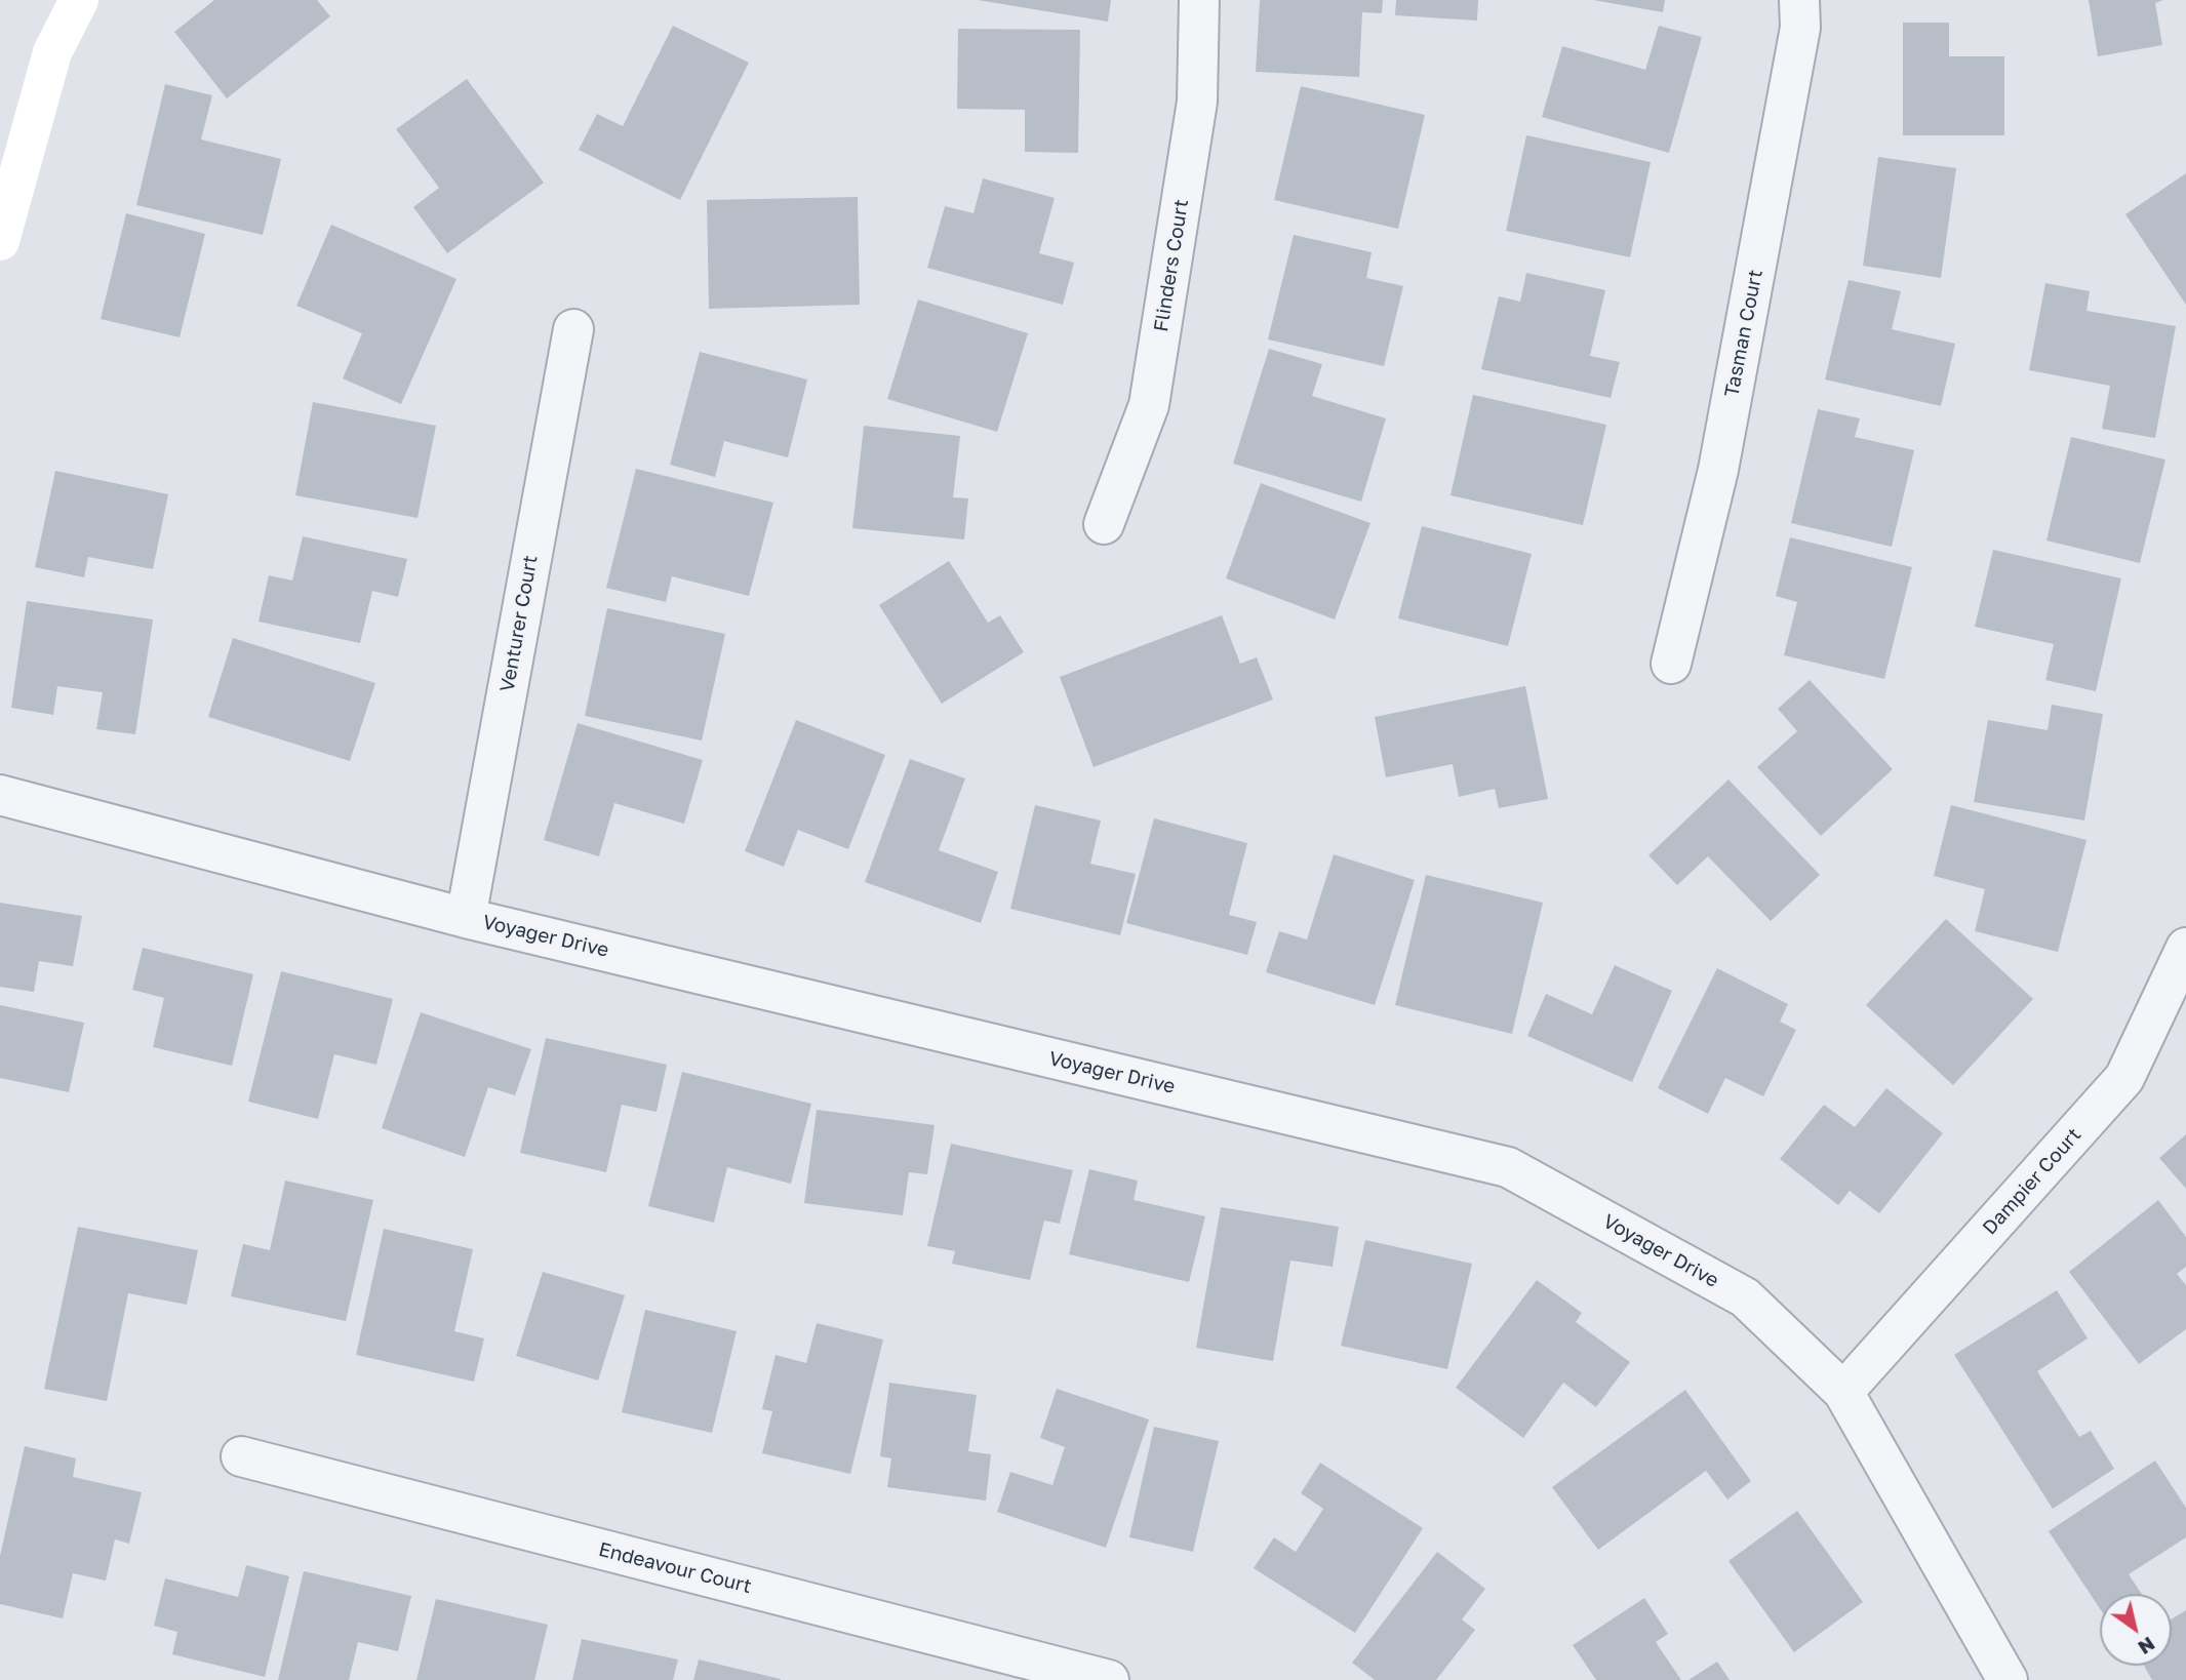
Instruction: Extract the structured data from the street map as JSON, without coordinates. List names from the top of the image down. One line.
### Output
{"streets":{"street":["Flinders Court","Tasman Court","Venturer Court","Voyager Drive","Dampier Court","Endeavour Court"]},"crossings":[["Venturer Court","Voyager Drive"],["Voyager Drive","Dampier Court"]],"north":"bottom right"}
